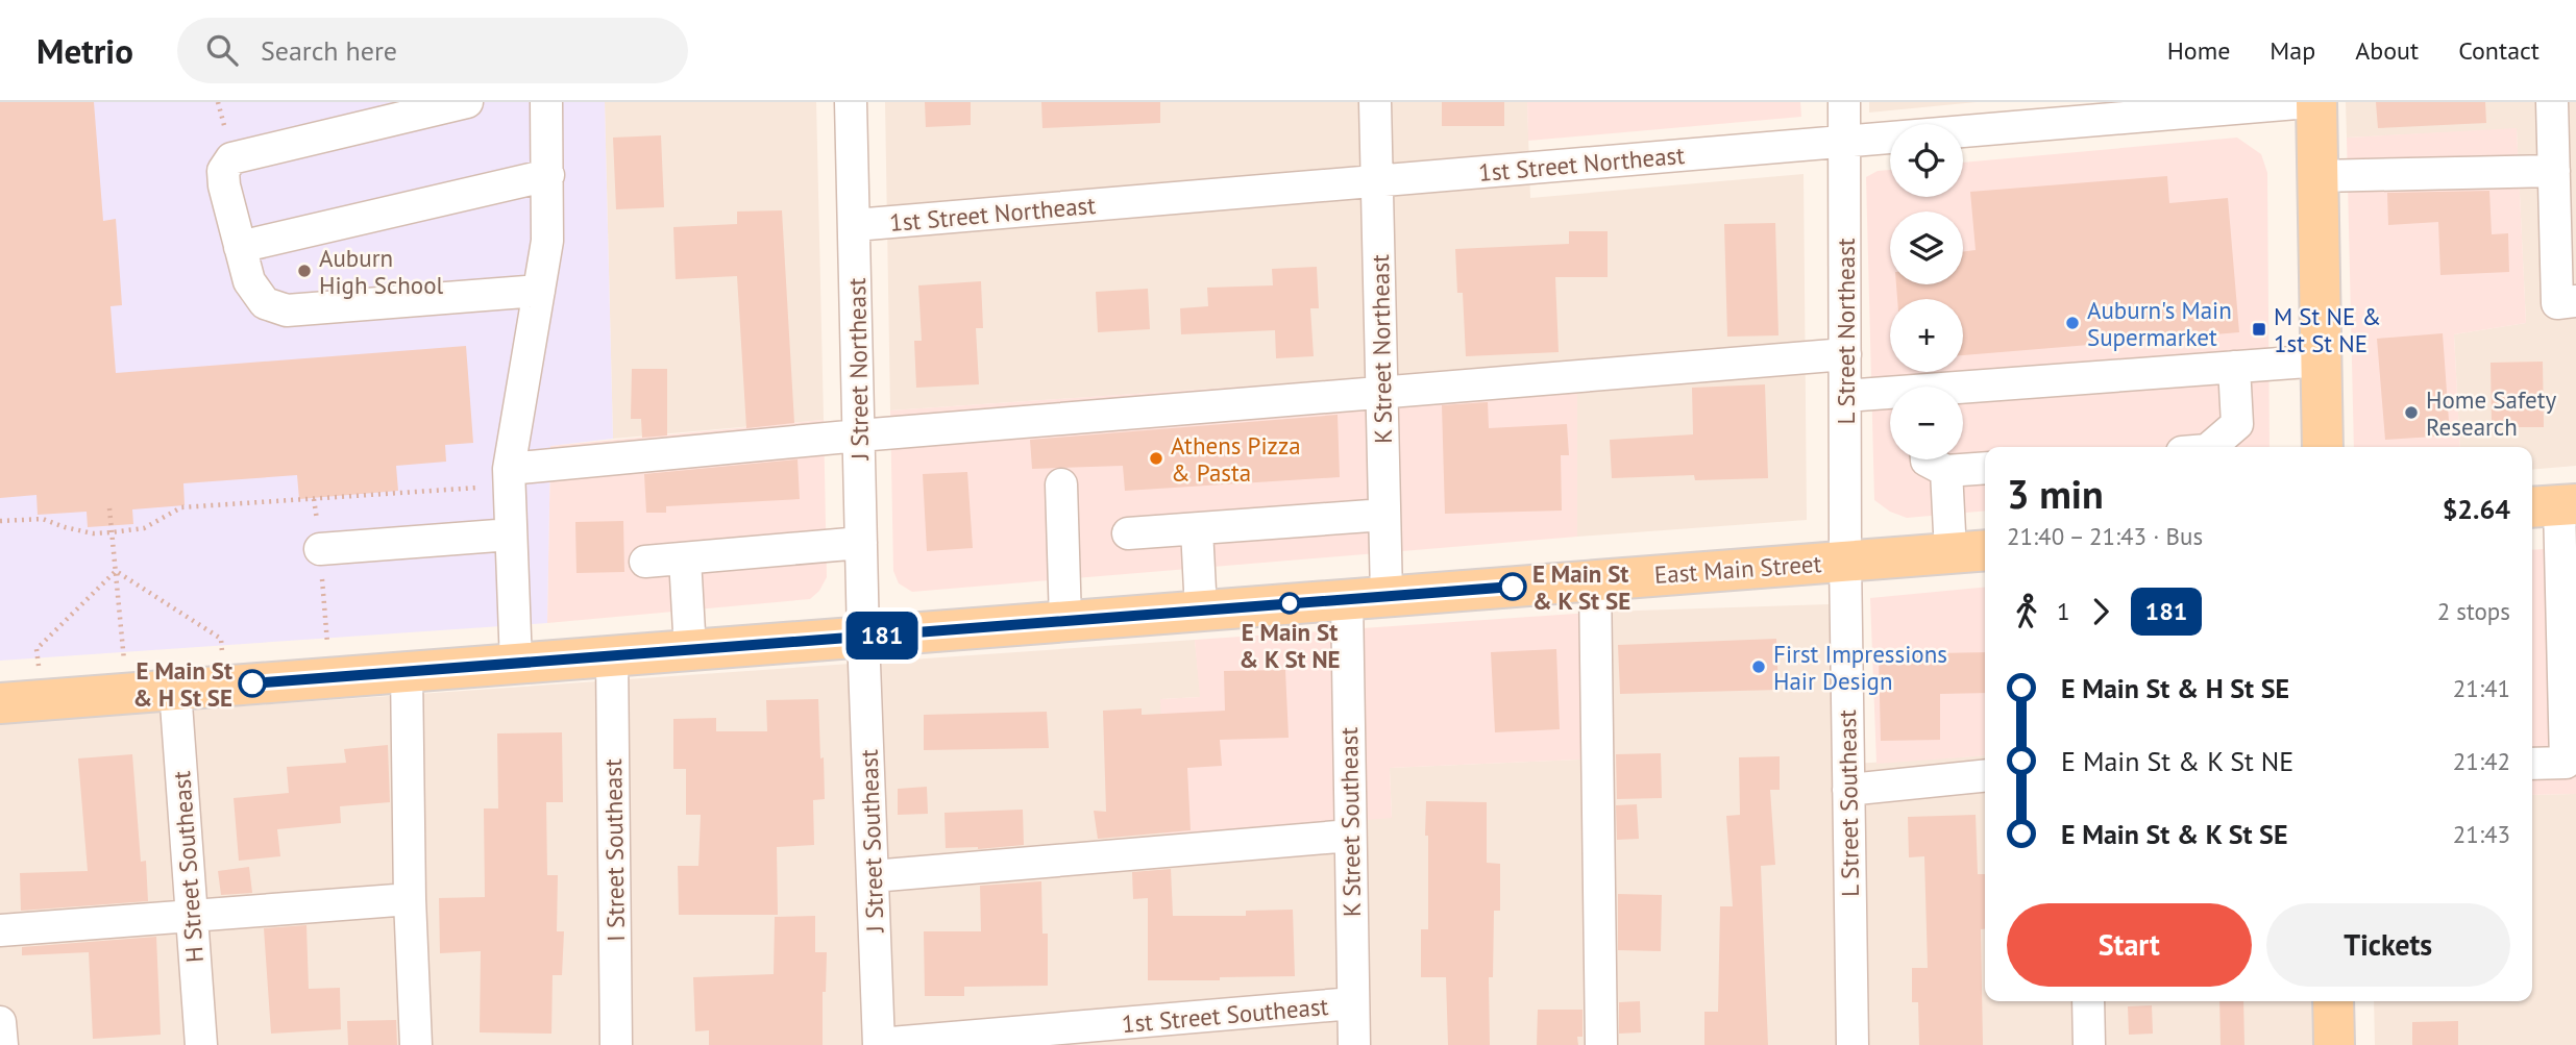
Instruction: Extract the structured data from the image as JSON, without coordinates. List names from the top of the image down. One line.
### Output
{"streets":{"main road":["East Main Street"],"street":["1st Street Northeast","L Street Northeast","K Street Northeast","J Street Northeast","L Street Southeast","K Street Southeast","J Street Southeast","I Street Southeast","H Street Southeast","1st Street Southeast"]},"crossings":[["1st Street Northeast","L Street Northeast"],["1st Street Northeast","K Street Northeast"],["1st Street Northeast","J Street Northeast"],["L Street Northeast","East Main Street"],["L Street Northeast","L Street Southeast"],["K Street Northeast","East Main Street"],["J Street Northeast","East Main Street"],["J Street Northeast","J Street Southeast"],["East Main Street","L Street Southeast"],["East Main Street","K Street Southeast"],["East Main Street","J Street Southeast"],["East Main Street","I Street Southeast"],["East Main Street","H Street Southeast"],["K Street Southeast","1st Street Southeast"],["J Street Southeast","1st Street Southeast"]],"places":{"other":["Auburn High School","Auburn's Main Supermarket","Home Safety Research","Athens Pizza & Pasta","E Main St & K St SE","E Main St & K St NE","First Impressions Hair Design","E Main St & H St SE"],"transit":["M St NE & 1st St NE"]},"lines":["bus line 181"],"page":{"header":"Metrio","search":"Search here","nav":["Home","Map","About","Contact"],"on_map":"181","map_buttons":["+","−"],"heading":["3 min","21:40 – 21:43 · Bus","$2.64"],"legs":["1","181","2 stops"],"list":[{"name":"E Main St & H St SE","value":"21:41"},{"name":"E Main St & K St NE","value":"21:42"},{"name":"E Main St & K St SE","value":"21:43"}],"buttons":["Start","Tickets"]}}
